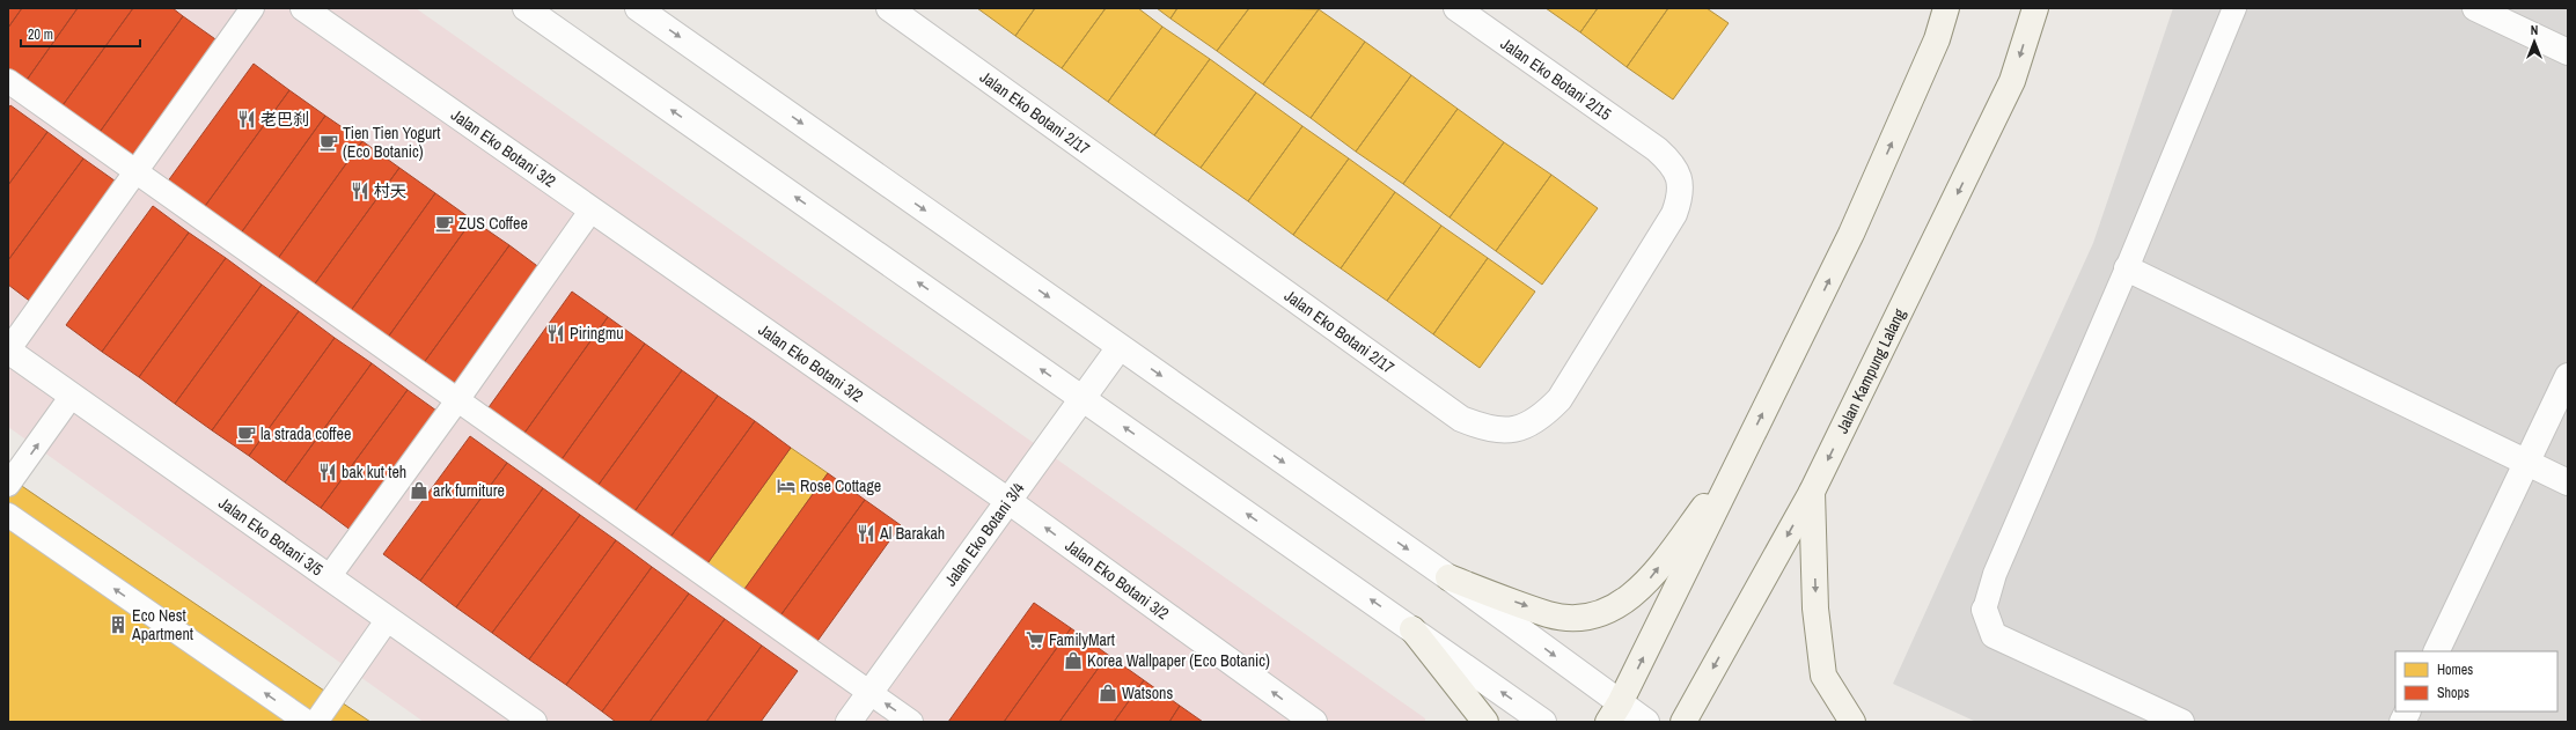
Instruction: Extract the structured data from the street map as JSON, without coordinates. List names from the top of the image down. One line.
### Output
{"streets":{"main road":["Jalan Kampung Lalang"],"street":["Jalan Eko Botani 2/15","Jalan Eko Botani 2/17","Jalan Eko Botani 3/2","Jalan Eko Botani 3/4","Jalan Eko Botani 3/5"]},"crossings":[["Jalan Eko Botani 2/15","Jalan Eko Botani 2/17"],["Jalan Eko Botani 3/2","Jalan Eko Botani 3/4"]],"places":{"restaurant":["老巴刹","村天","Piringmu","bak kut teh","Al Barakah"],"cafe":["Tien Tien Yogurt (Eco Botanic)","ZUS Coffee","la strada coffee"],"hotel":["Rose Cottage"],"shop":["ark furniture","Korea Wallpaper (Eco Botanic)","Watsons"],"building":["Eco Nest Apartment"],"supermarket":["FamilyMart"]},"legend":["Homes","Shops"],"scale_bar":"20 m","north":"top"}
